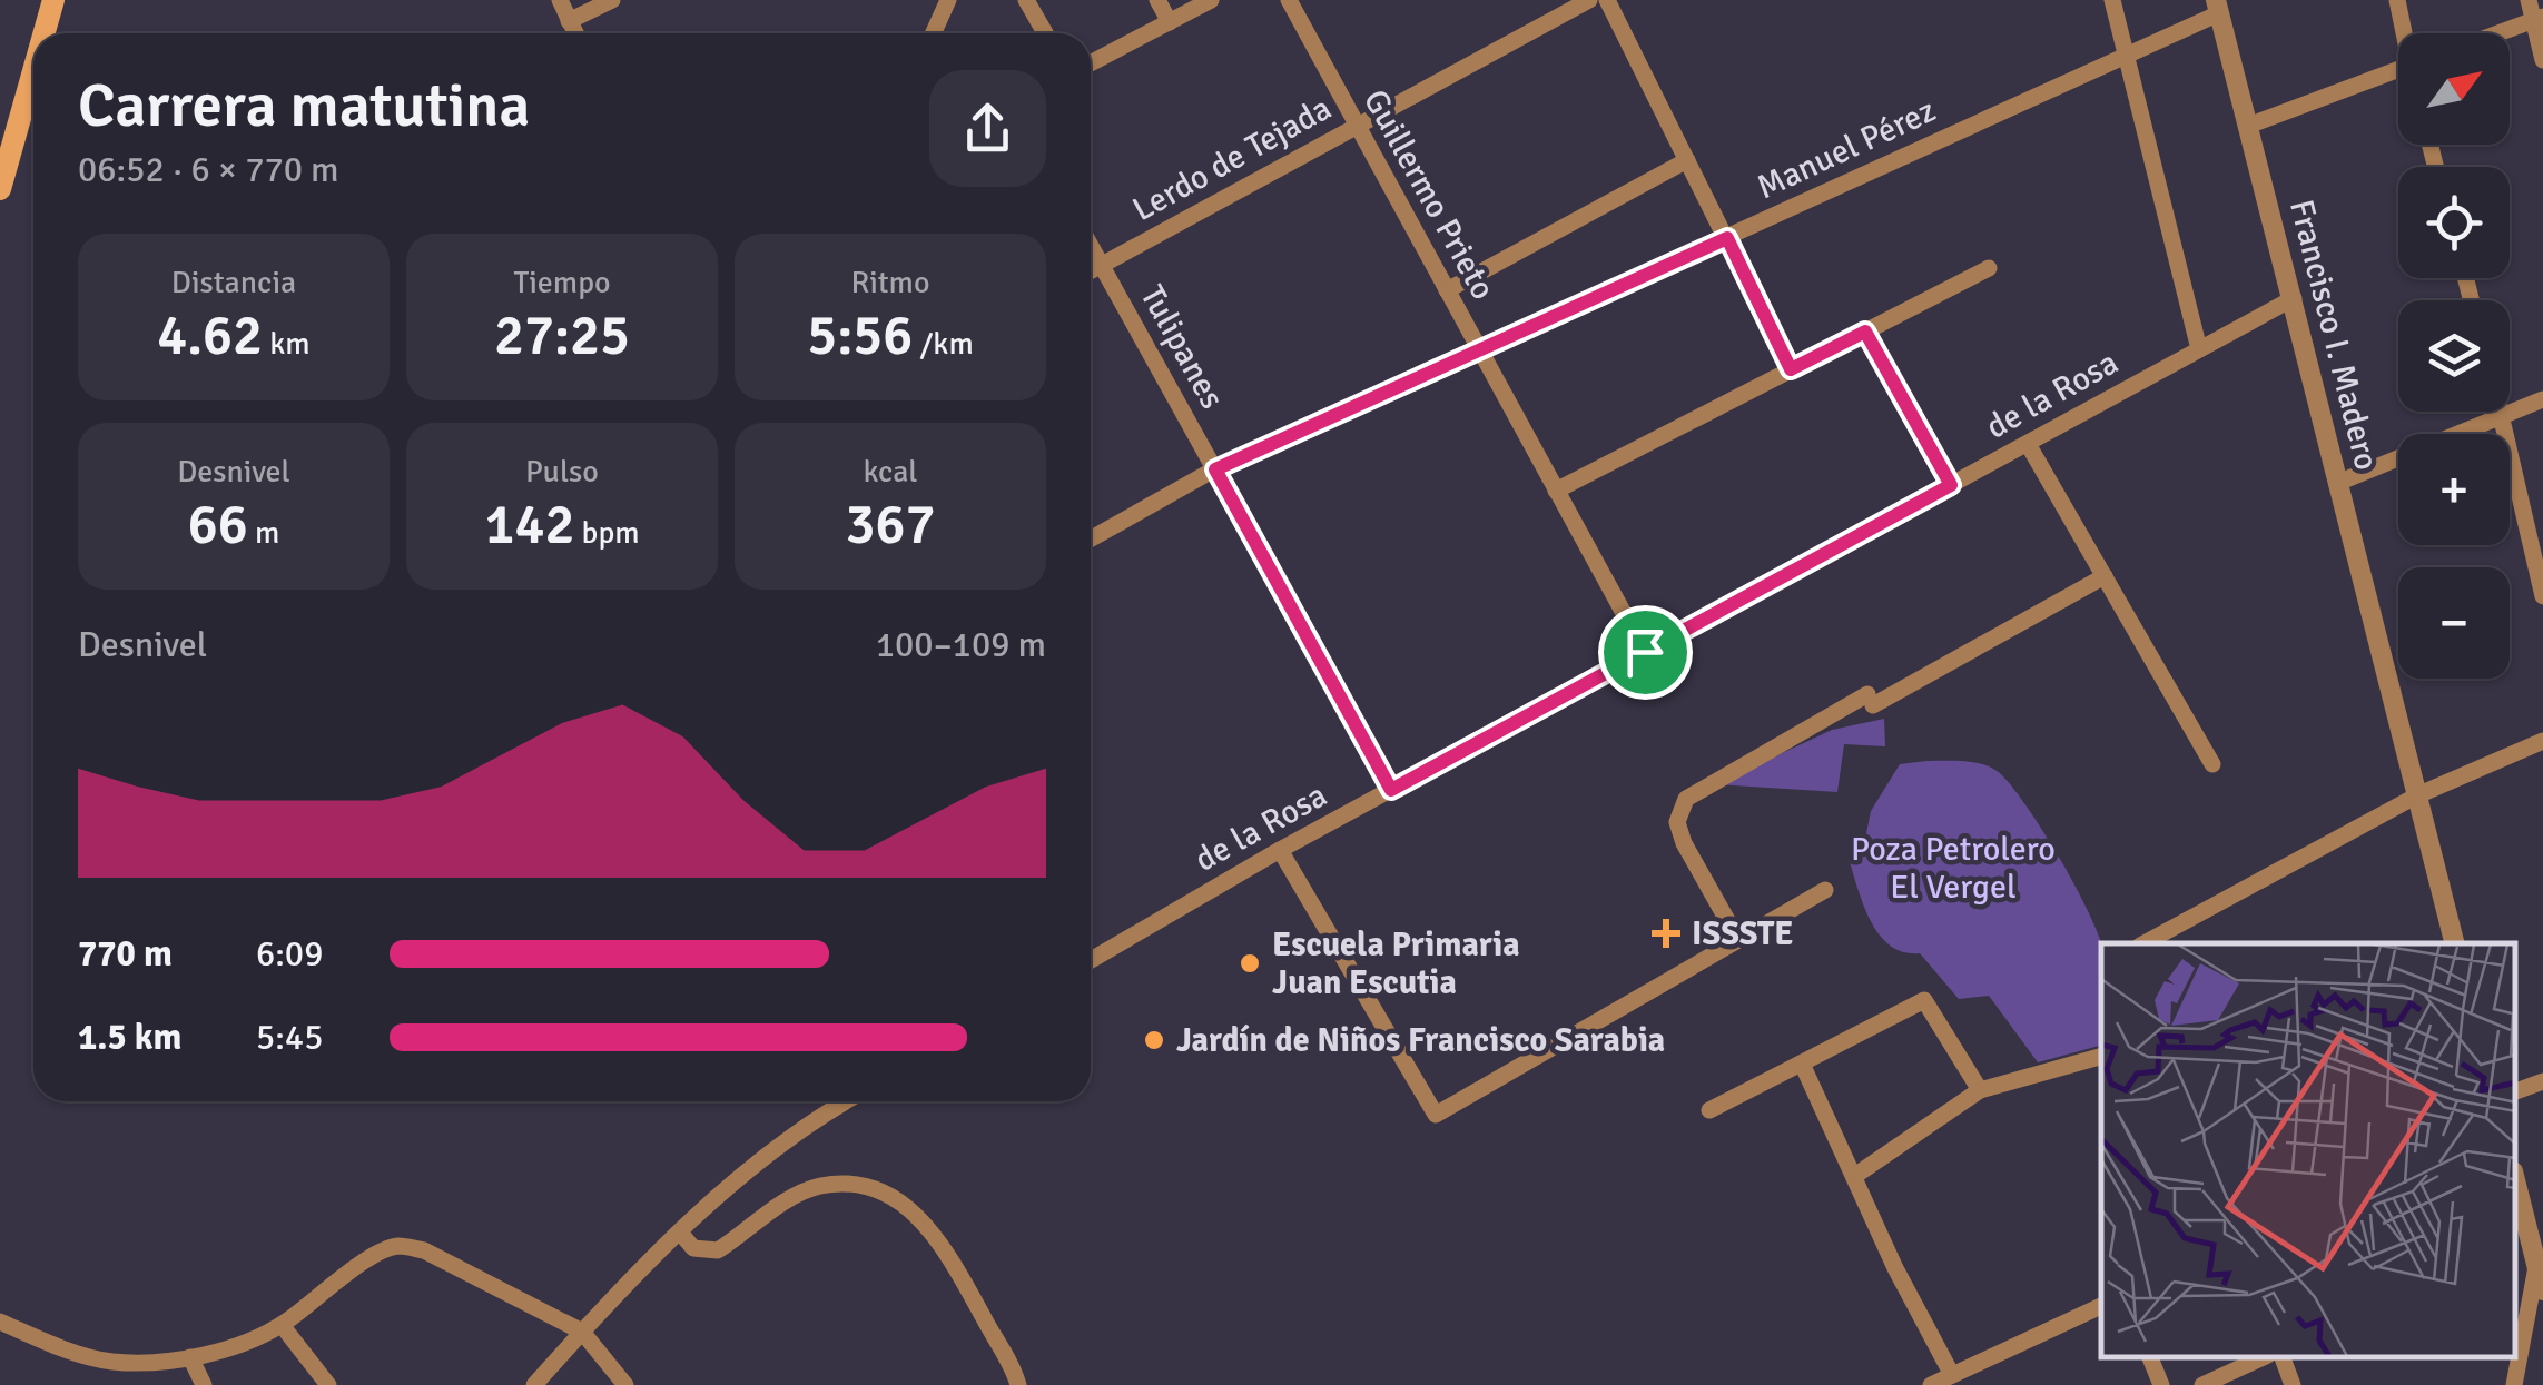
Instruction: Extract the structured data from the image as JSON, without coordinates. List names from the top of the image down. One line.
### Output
{"streets":{"street":["Manuel Pérez","Lerdo de Tejada","Guillermo Prieto","Francisco I. Madero","Tulipanes","de la Rosa"]},"crossings":[["Manuel Pérez","Guillermo Prieto"],["Manuel Pérez","Francisco I. Madero"],["Manuel Pérez","Tulipanes"],["Lerdo de Tejada","Guillermo Prieto"],["Lerdo de Tejada","Tulipanes"],["Guillermo Prieto","de la Rosa"],["Francisco I. Madero","de la Rosa"],["Tulipanes","de la Rosa"]],"parks":["Poza Petrolero El Vergel"],"places":{"health":["ISSSTE"],"other":["Escuela Primaria Juan Escutia","Jardín de Niños Francisco Sarabia"]},"north":"top right","page":{"map_buttons":["+","−"],"heading":["Carrera matutina","06:52 · 6 × 770 m"],"stats":[["Distancia","4.62 km"],["Tiempo","27:25"],["Ritmo","5:56 /km"],["Desnivel","66 m"],["Pulso","142 bpm"],["kcal","367"]],"chart":["Desnivel","100–109 m"],"list":[{"name":"770 m","note":"6:09"},{"name":"1.5 km","note":"5:45"}]}}
